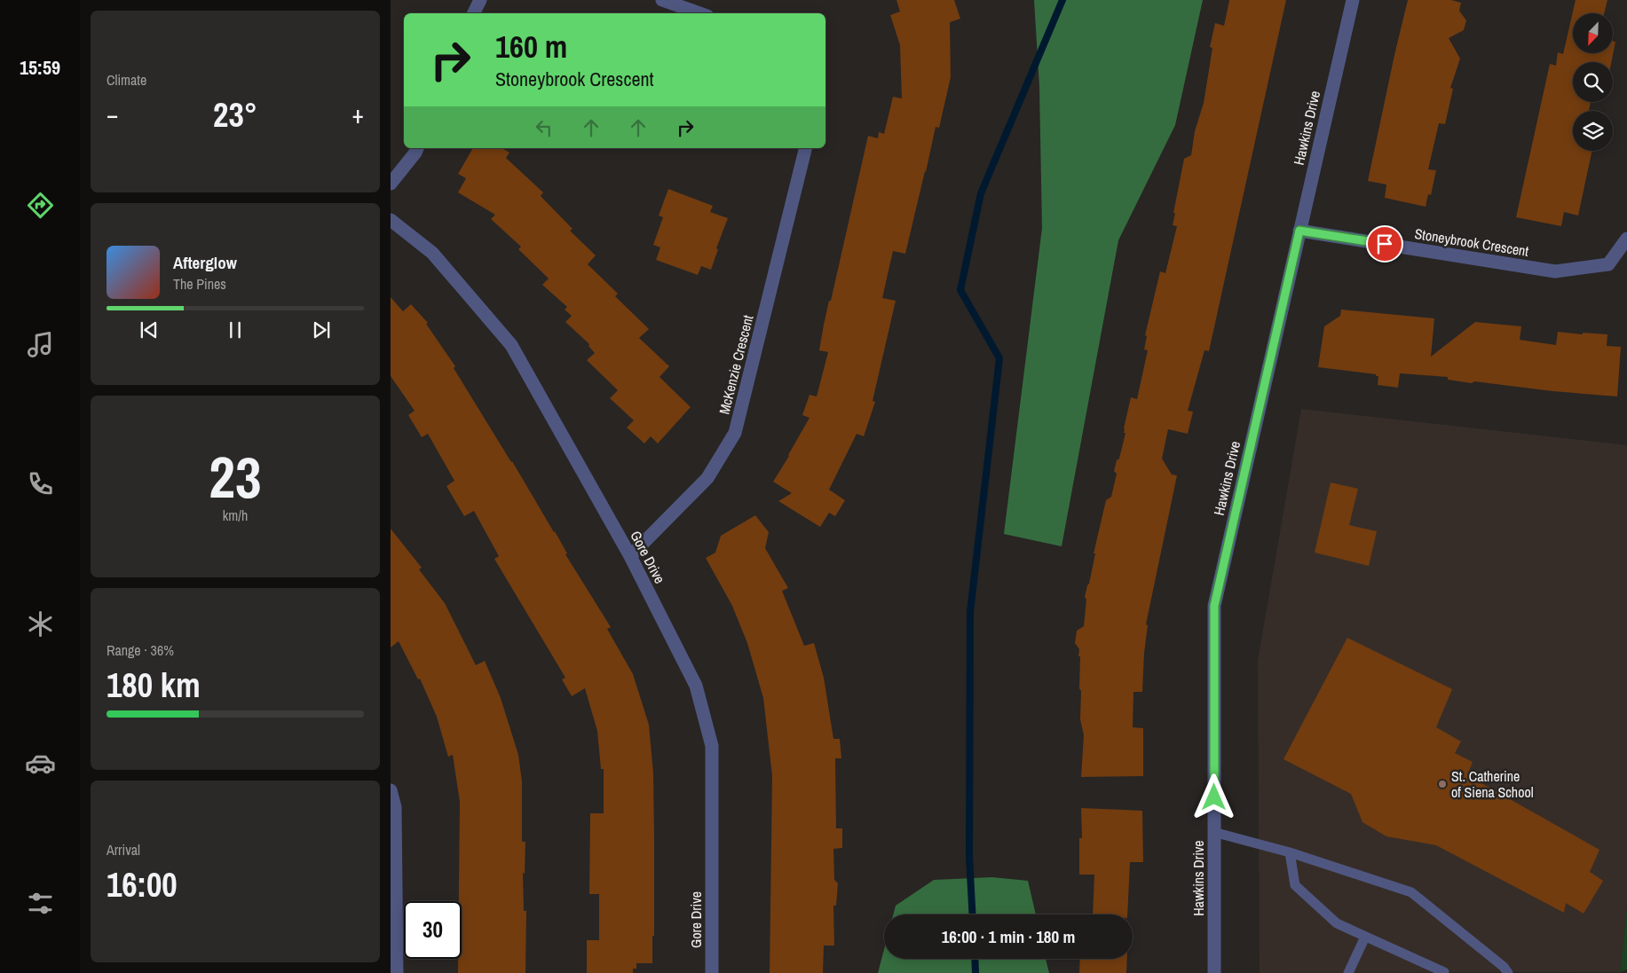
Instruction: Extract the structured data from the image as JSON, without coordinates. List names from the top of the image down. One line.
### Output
{"streets":{"street":["Hawkins Drive","Stoneybrook Crescent","McKenzie Crescent","Gore Drive"]},"crossings":[["Hawkins Drive","Stoneybrook Crescent"],["McKenzie Crescent","Gore Drive"]],"places":["St. Catherine of Siena School"],"north":"bottom left","page":{"tabs":"15:59","tile":["Climate",["23","km/h"],["Range · 36%","180 km"],["Arrival","16:00"]],"turn":["160 m","Stoneybrook Crescent"],"heat":["−","23°","+"],"song":["Afterglow","The Pines"],"limit":"30","trip":"16:00 · 1 min · 180 m"}}
